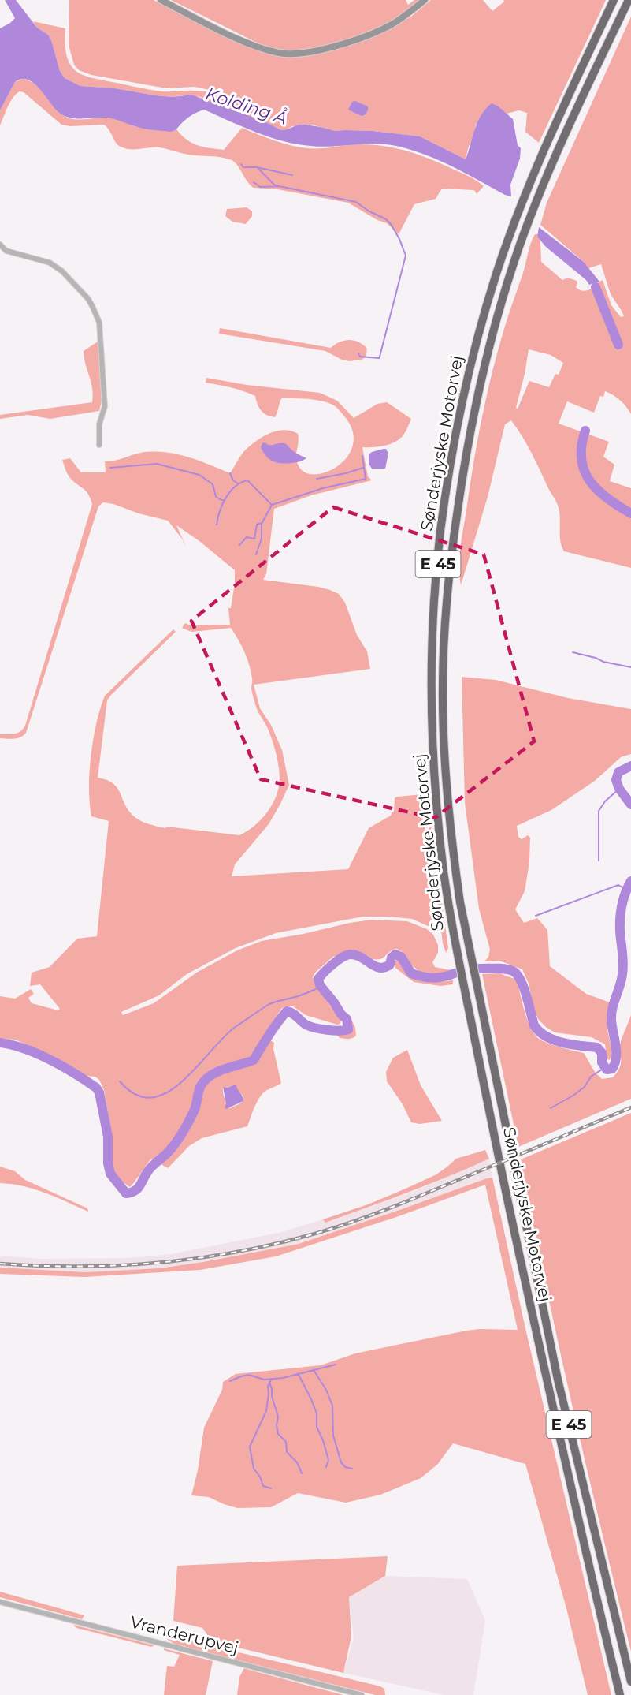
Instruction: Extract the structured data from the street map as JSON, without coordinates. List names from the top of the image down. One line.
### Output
{"streets":{"highway":["Sønderjyske Motorvej","E 45"],"street":["Vranderupvej"]},"water":["Kolding Å"]}
